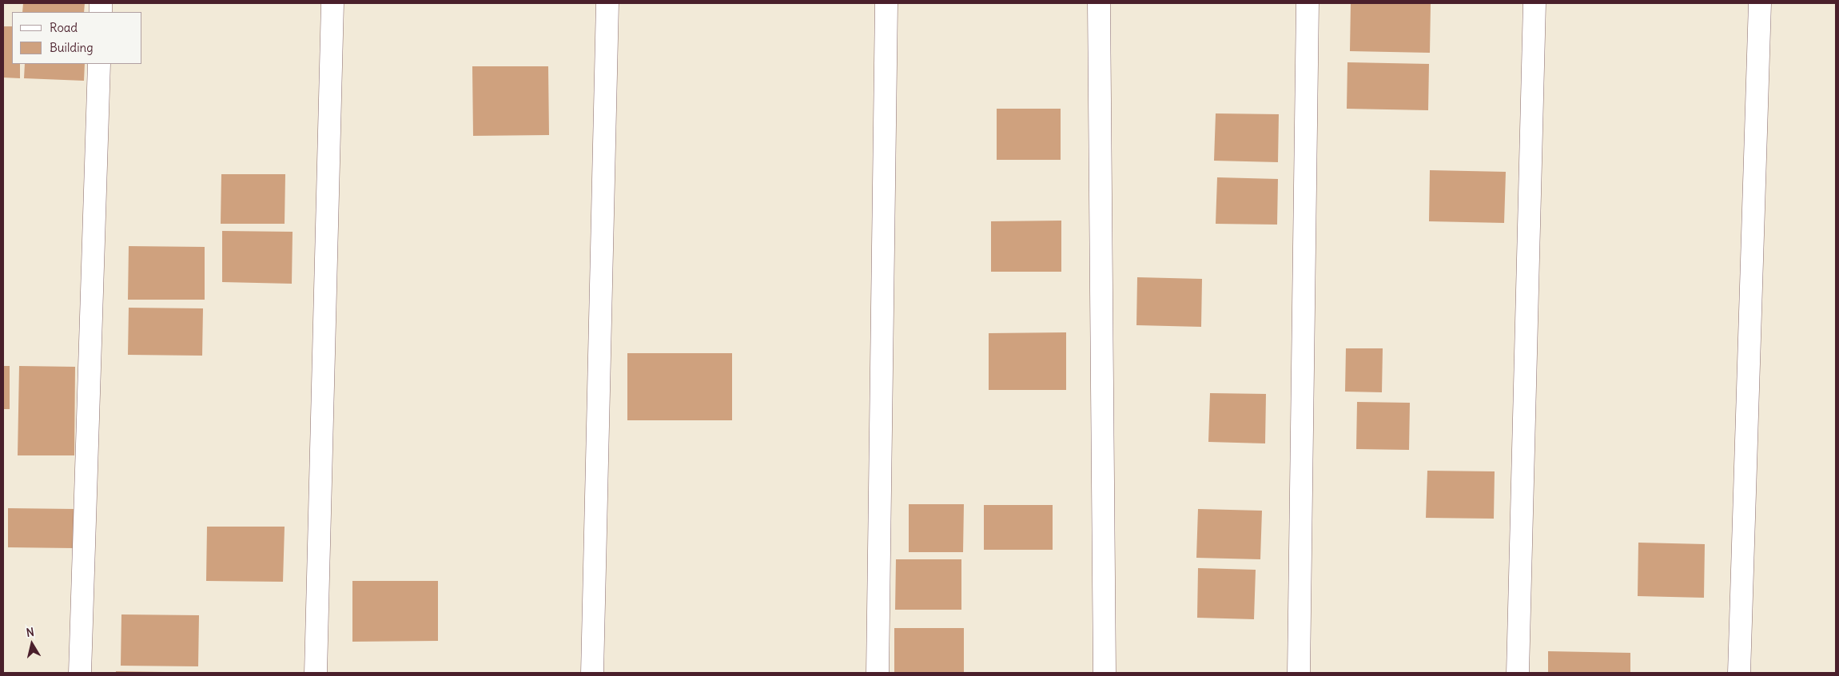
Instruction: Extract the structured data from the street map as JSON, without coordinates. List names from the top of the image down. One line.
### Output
{"legend":["Road","Building"],"north":"top"}
